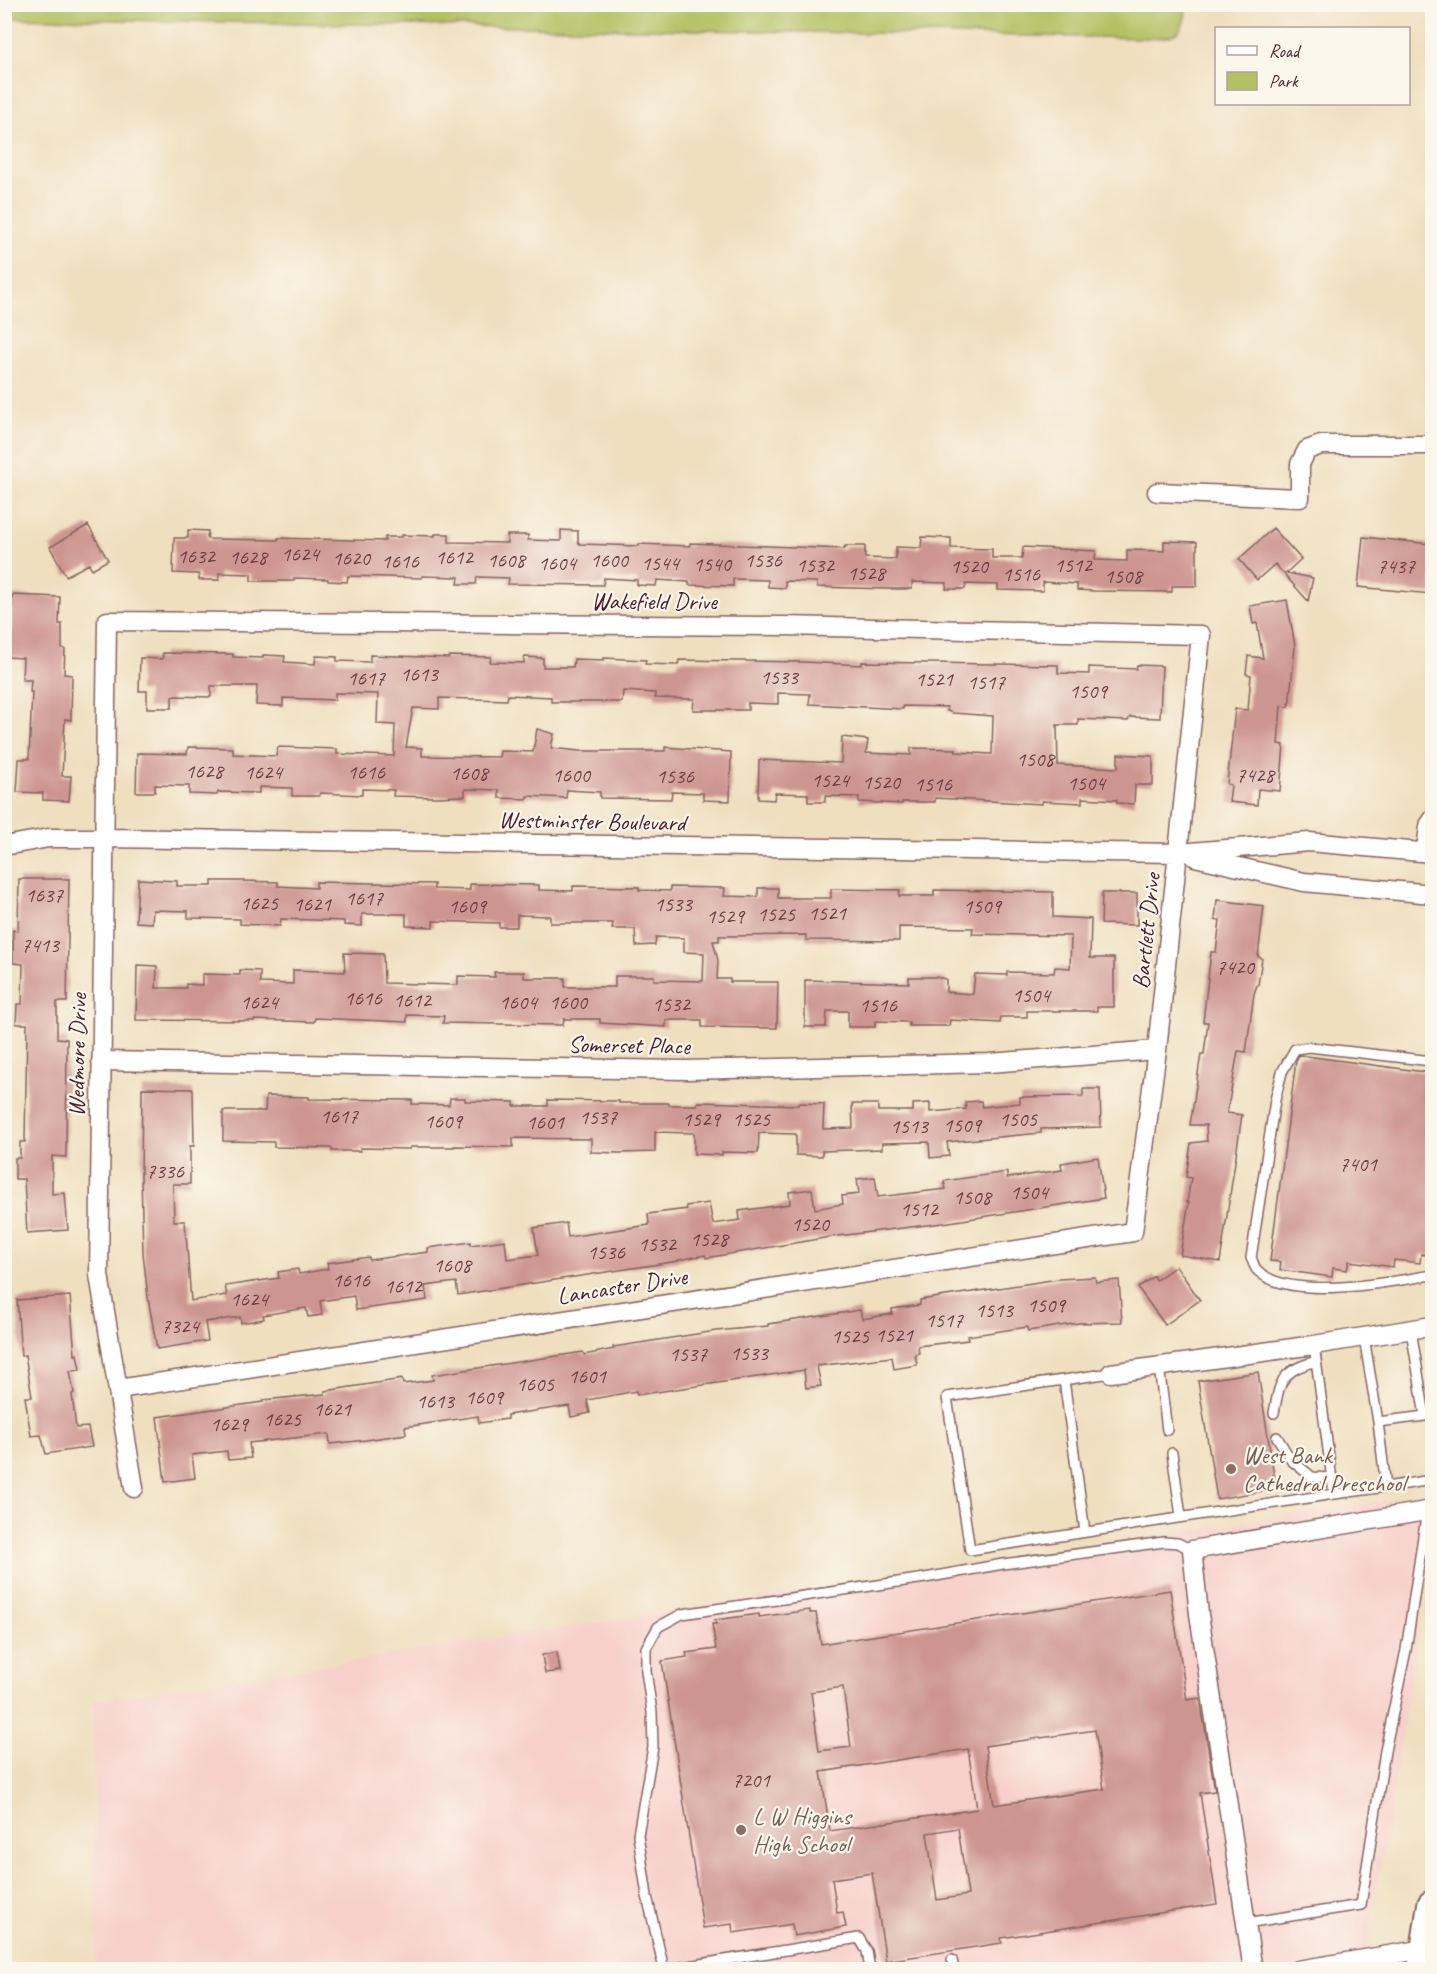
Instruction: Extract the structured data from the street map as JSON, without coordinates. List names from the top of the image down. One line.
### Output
{"streets":{"street":["Wakefield Drive","Westminster Boulevard","Bartlett Drive","Somerset Place","Wedmore Drive","Lancaster Drive"]},"crossings":[["Wakefield Drive","Bartlett Drive"],["Wakefield Drive","Wedmore Drive"],["Westminster Boulevard","Bartlett Drive"],["Westminster Boulevard","Wedmore Drive"],["Bartlett Drive","Somerset Place"],["Bartlett Drive","Lancaster Drive"],["Somerset Place","Wedmore Drive"],["Wedmore Drive","Lancaster Drive"]],"places":["West Bank Cathedral Preschool","L W Higgins High School"],"house_numbers":["1624","1632","1628","1612","1620","1608","1600","1536","1616","1604","1544","1540","1532","1512","1520","7437","1528","1516","1508","1613","1533","1617","1521","1517","1509","1508","1628","1624","1616","1608","1600","7428","1536","1524","1520","1504","1516","1637","1617","1625","1621","1533","1609","1509","1521","1525","1529","7413","7420","1504","1616","1612","1624","1604","1600","1532","1516","1617","1537","1529","1525","1505","1609","1601","1509","1513","7401","7336","1504","1508","1512","1520","1528","1532","1536","1608","1616","1612","1624","1509","1513","1517","7324","1521","1525","1533","1537","1601","1605","1609","1613","1621","1625","1629","7201"],"legend":["Road","Park"]}
